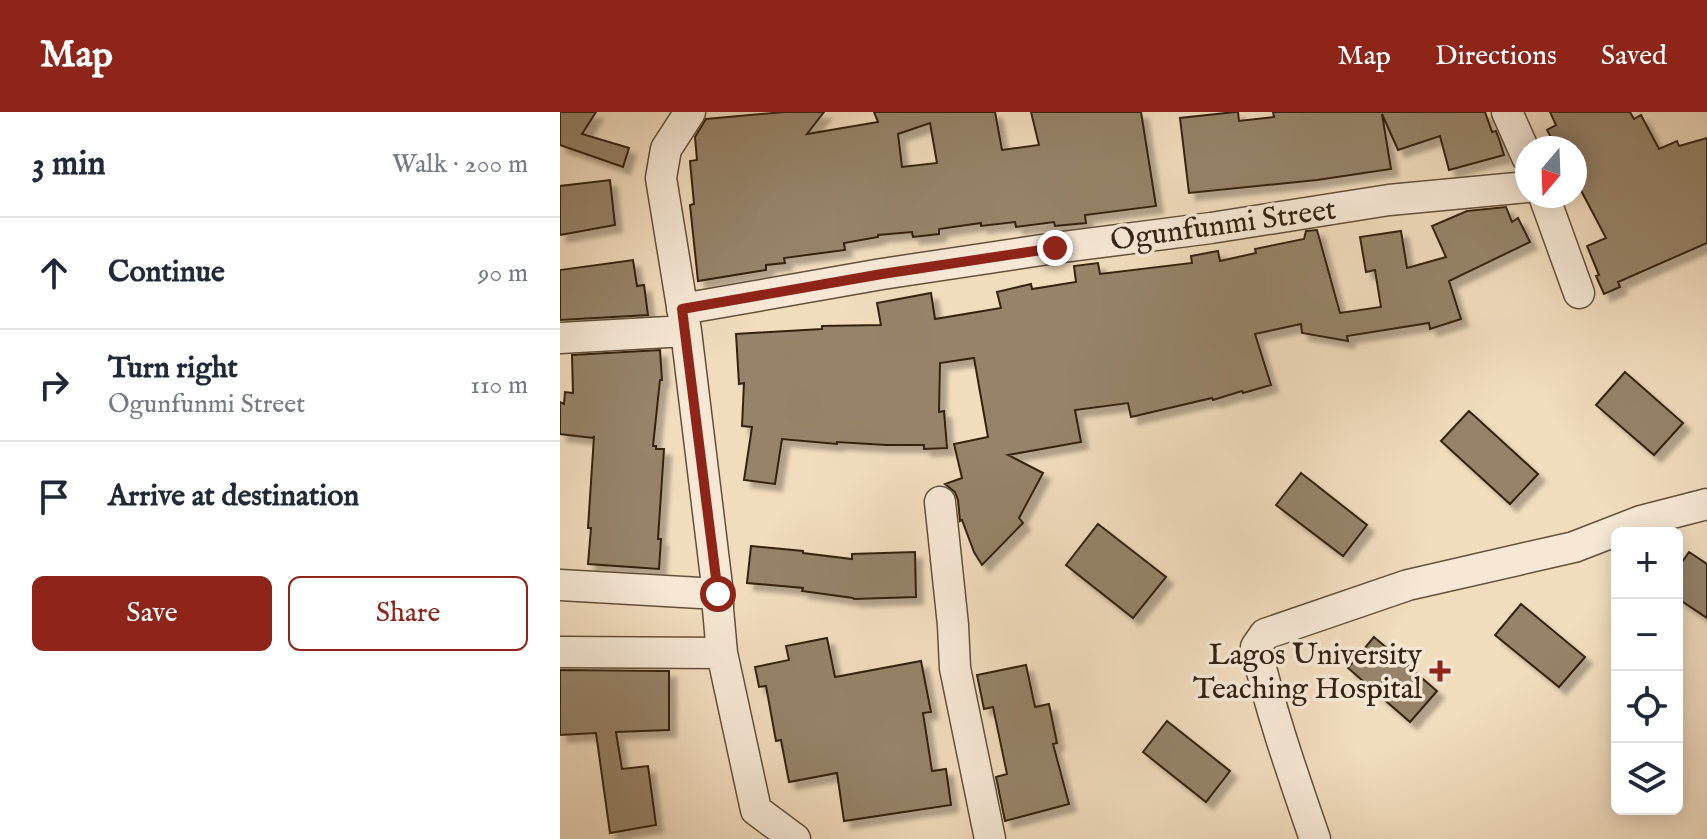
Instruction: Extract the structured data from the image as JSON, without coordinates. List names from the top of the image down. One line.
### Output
{"streets":{"street":["Ogunfunmi Street"]},"places":{"health":["Lagos University Teaching Hospital"]},"north":"bottom","page":{"header":"Map","nav":["Map","Directions","Saved"],"heading":["3 min","Walk · 200 m"],"list":[["Continue","90 m"],["Turn right","Ogunfunmi Street","110 m"],"Arrive at destination"],"map_buttons":["+","−"],"buttons":["Save","Share"]}}
